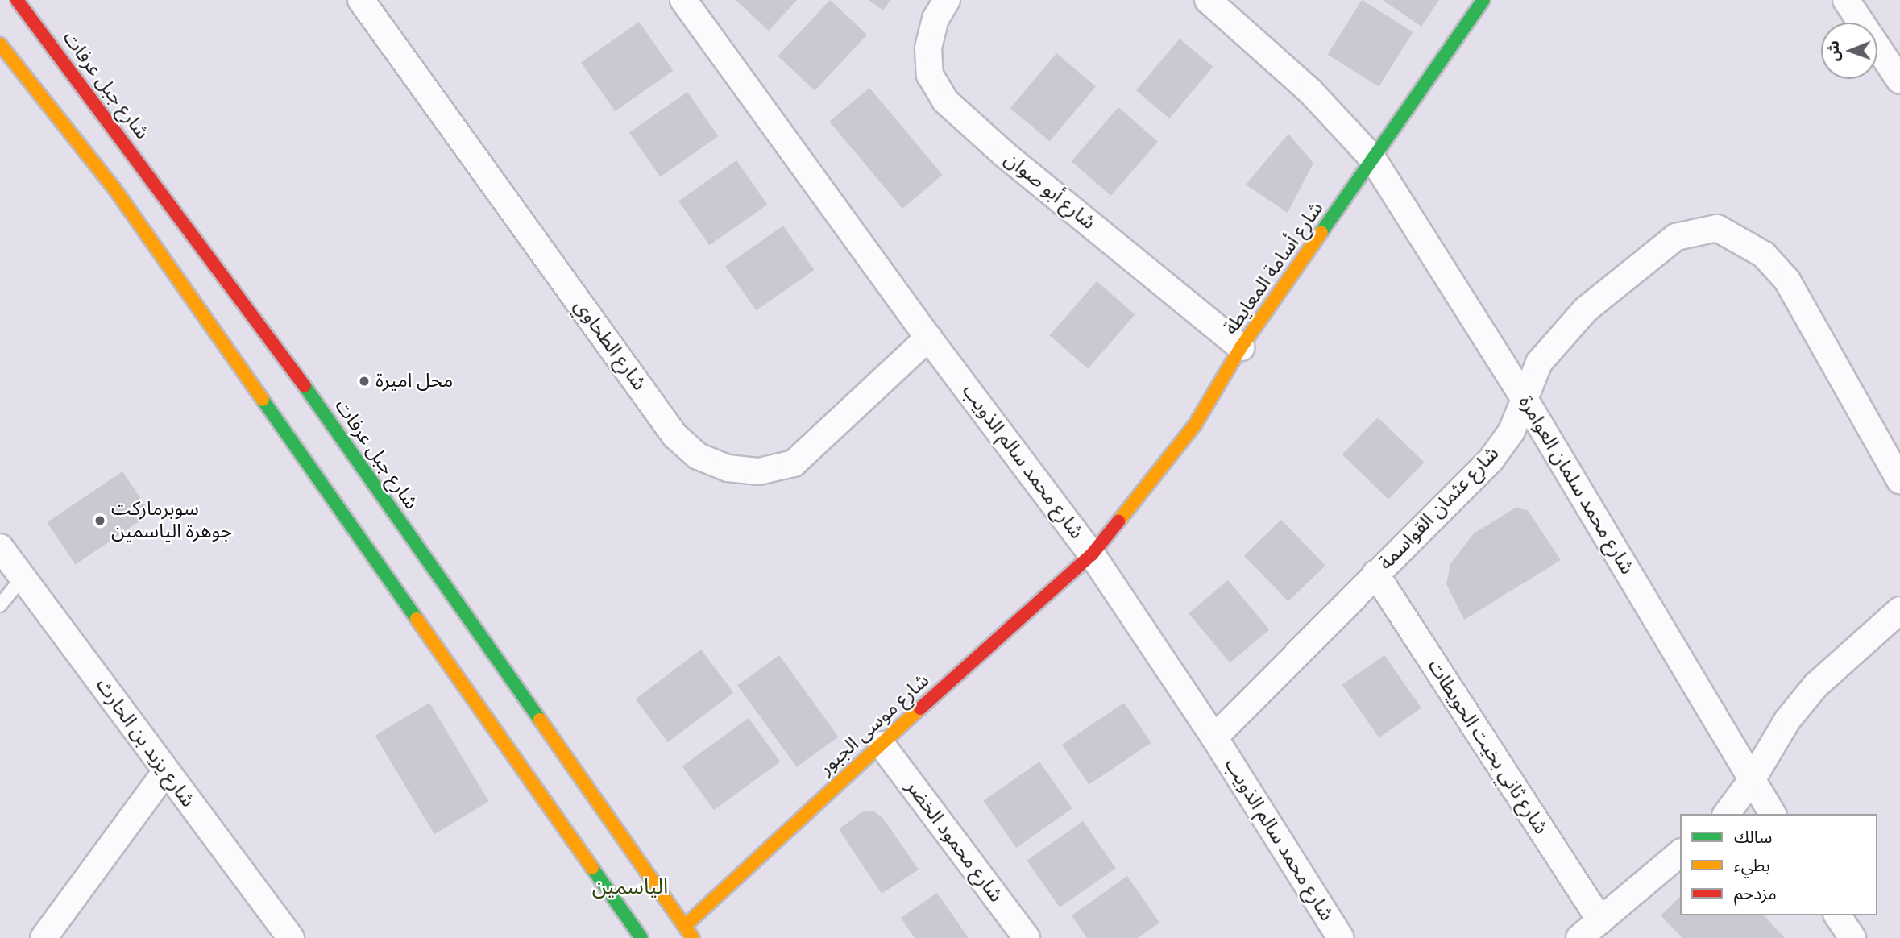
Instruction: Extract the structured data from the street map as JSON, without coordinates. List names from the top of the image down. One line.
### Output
{"streets":{"main road":["شارع جبل عرفات","شارع أسامة المعايطة","شارع موسى الجبور"],"street":["شارع أبو صوان","شارع الطحاوي","شارع محمد سالم الذويب","شارع محمد سلمان العوامرة","شارع عثمان القواسمة","شارع يزيد بن الحارث","شارع ثاني بخيت الحويطات","شارع محمود الخضر"]},"crossings":[["شارع جبل عرفات","شارع موسى الجبور"],["شارع أبو صوان","شارع أسامة المعايطة"],["شارع أسامة المعايطة","شارع محمد سالم الذويب"],["شارع أسامة المعايطة","شارع محمد سلمان العوامرة"],["شارع أسامة المعايطة","شارع موسى الجبور"],["شارع الطحاوي","شارع محمد سالم الذويب"],["شارع محمد سالم الذويب","شارع عثمان القواسمة"],["شارع محمد سالم الذويب","شارع موسى الجبور"],["شارع محمد سلمان العوامرة","شارع عثمان القواسمة"],["شارع عثمان القواسمة","شارع ثاني بخيت الحويطات"],["شارع موسى الجبور","شارع محمود الخضر"]],"districts":["الياسمين"],"places":["محل اميرة","سوبرماركت جوهرة الياسمين"],"legend":["سالك","بطيء","مزدحم"],"north":"left"}
